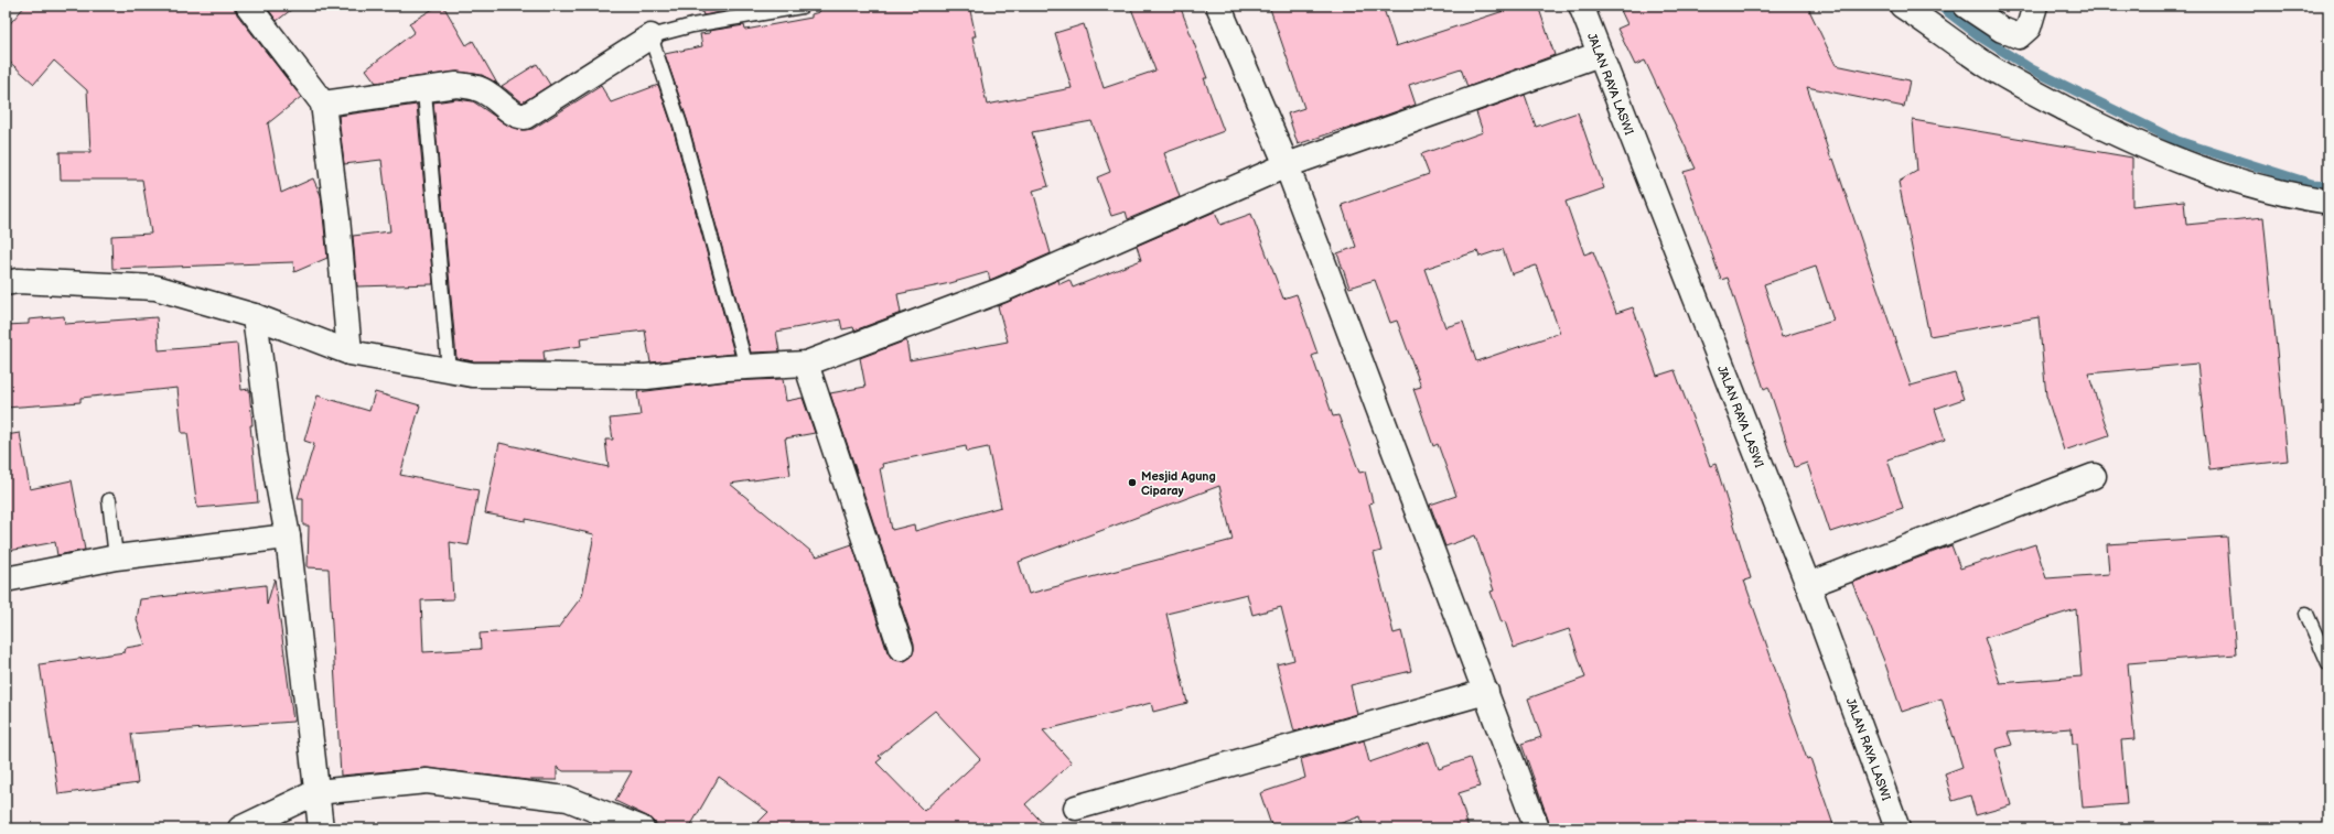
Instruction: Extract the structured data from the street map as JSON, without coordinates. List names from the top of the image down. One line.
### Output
{"streets":{"street":["JALAN RAYA LASWI"]},"places":["Mesjid Agung Ciparay"]}
